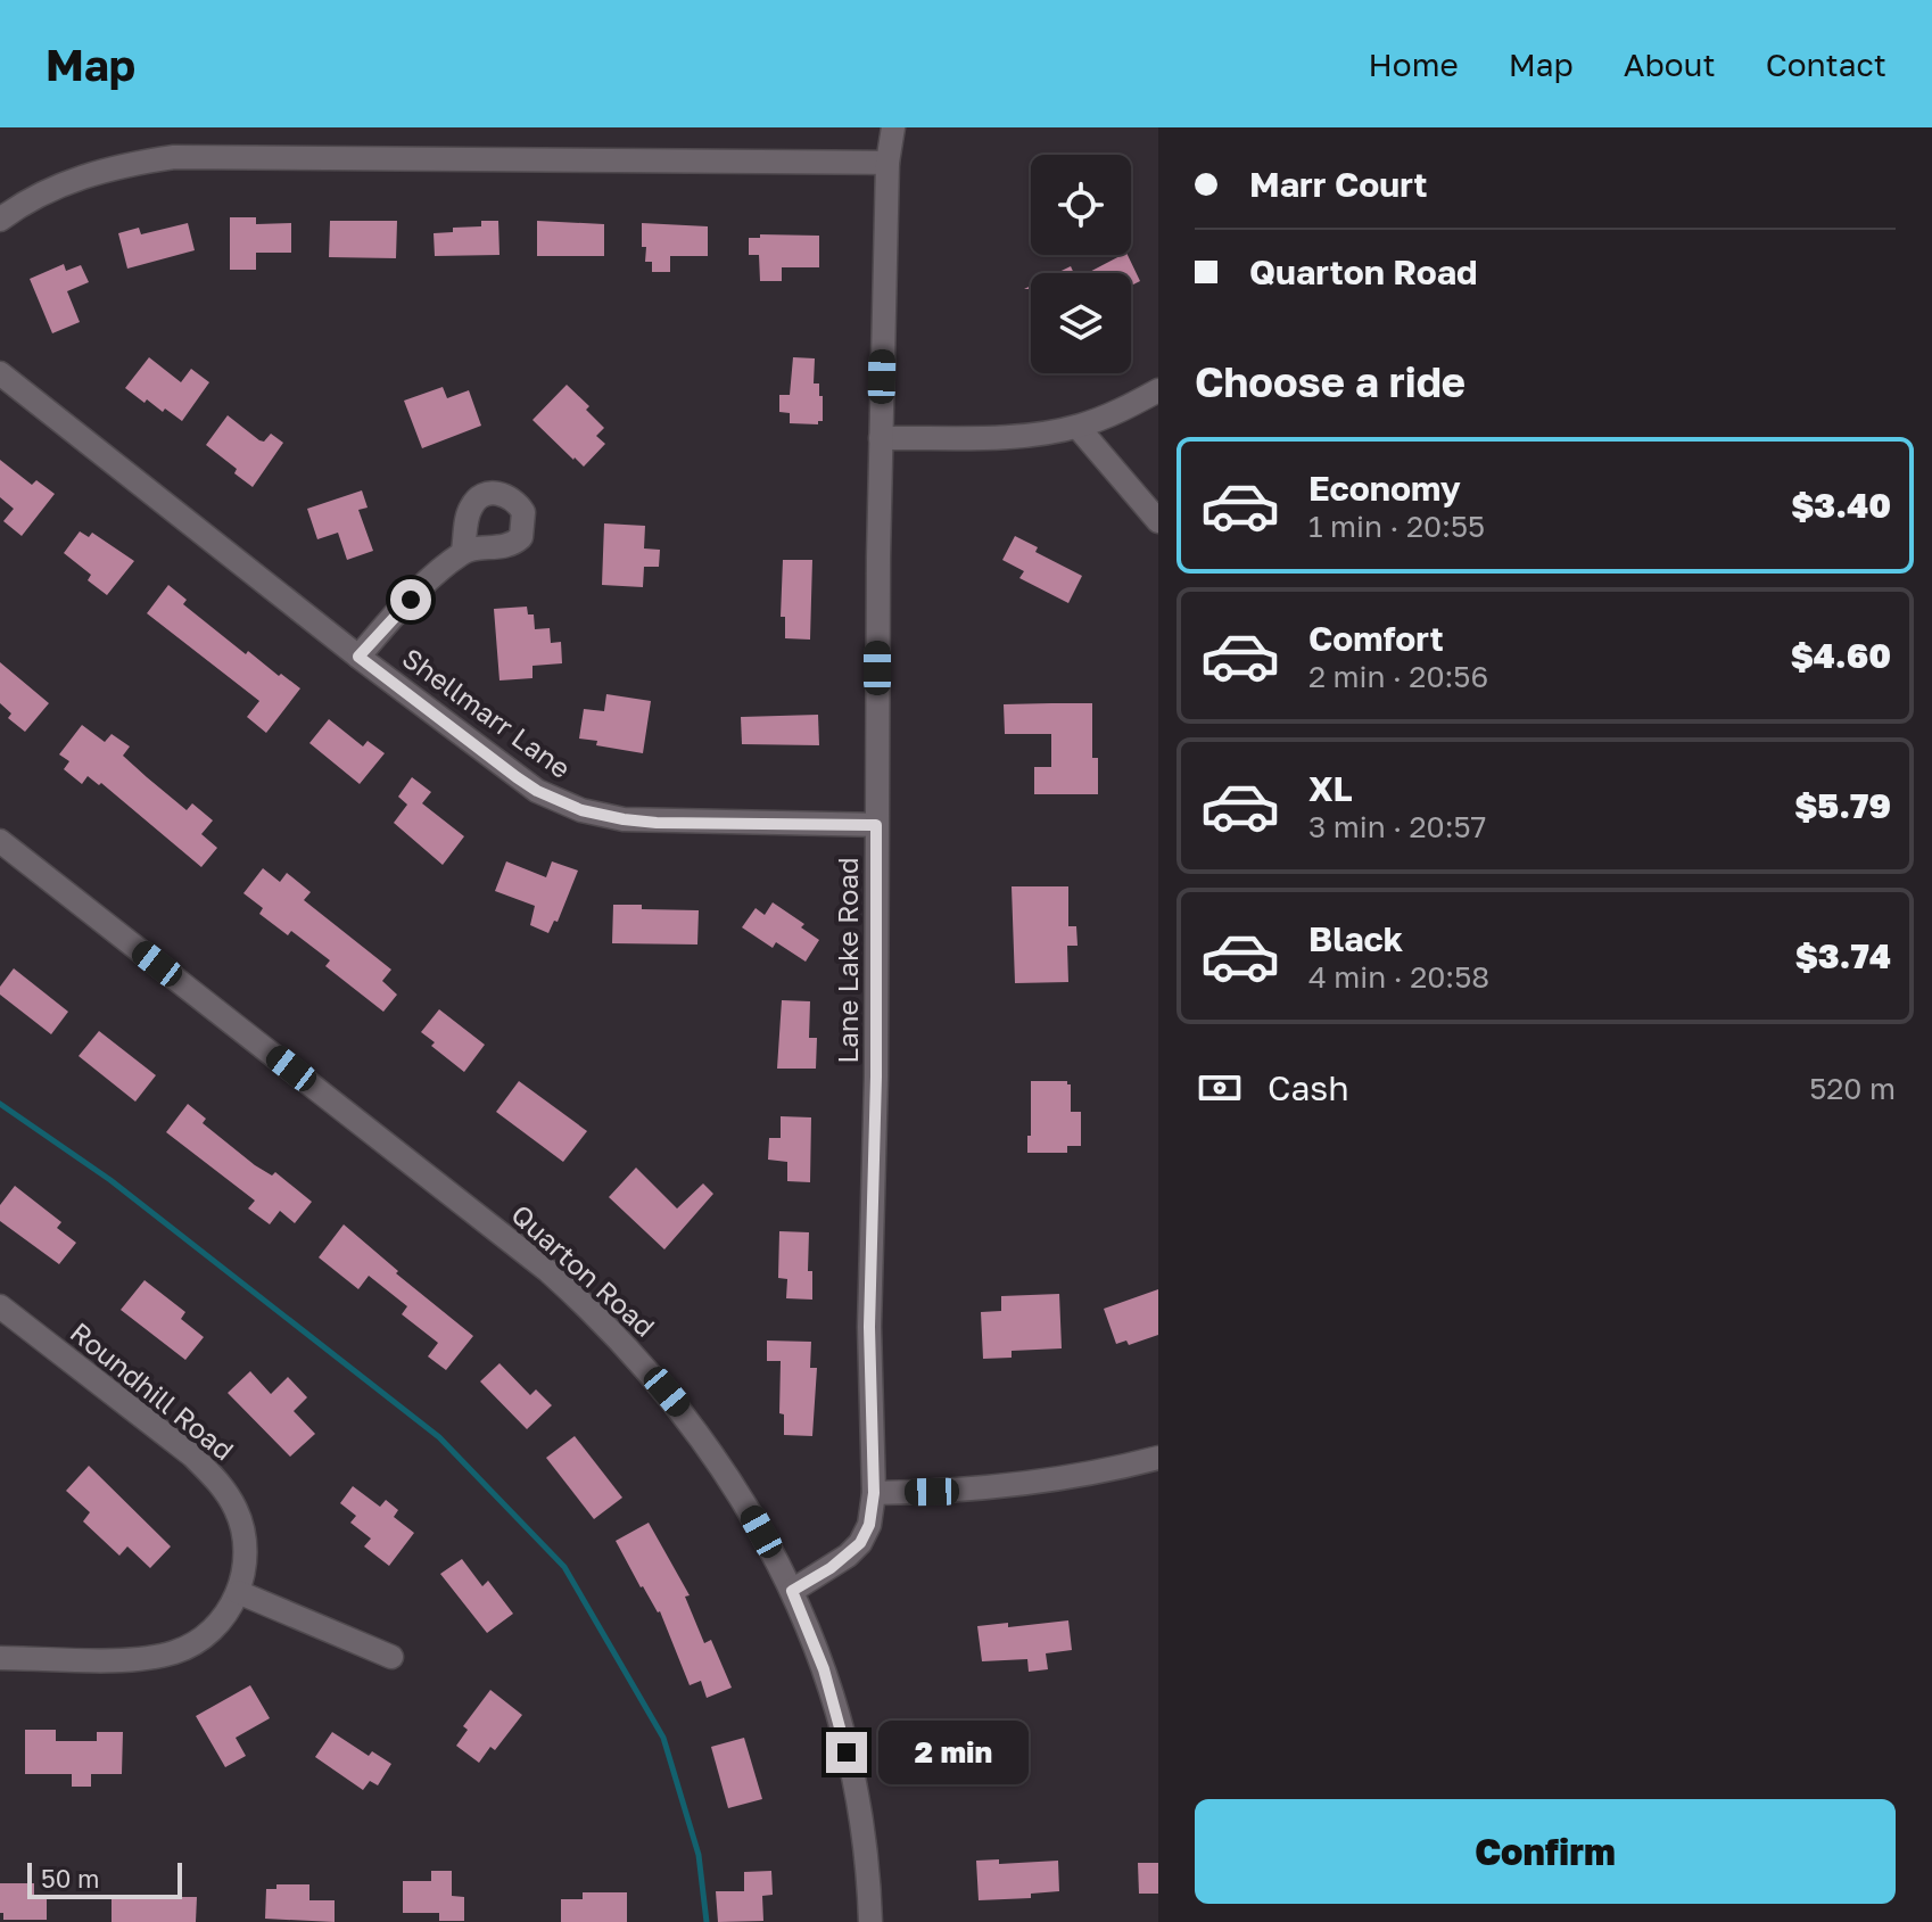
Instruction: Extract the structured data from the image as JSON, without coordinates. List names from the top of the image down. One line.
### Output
{"streets":{"street":["Shellmarr Lane","Lane Lake Road","Quarton Road","Roundhill Road"]},"crossings":[["Shellmarr Lane","Lane Lake Road"],["Lane Lake Road","Quarton Road"]],"scale_bar":"50 m","page":{"header":"Map","nav":["Home","Map","About","Contact"],"banner":["Marr Court","Quarton Road"],"heading":"Choose a ride","list":[{"name":"Economy","note":"1 min · 20:55","value":"$3.40"},{"name":"Comfort","note":"2 min · 20:56","value":"$4.60"},{"name":"XL","note":"3 min · 20:57","value":"$5.79"},{"name":"Black","note":"4 min · 20:58","value":"$3.74"}],"pay":["Cash","520 m"],"bubble":"2 min","buttons":"Confirm","scale":"50 m"}}
